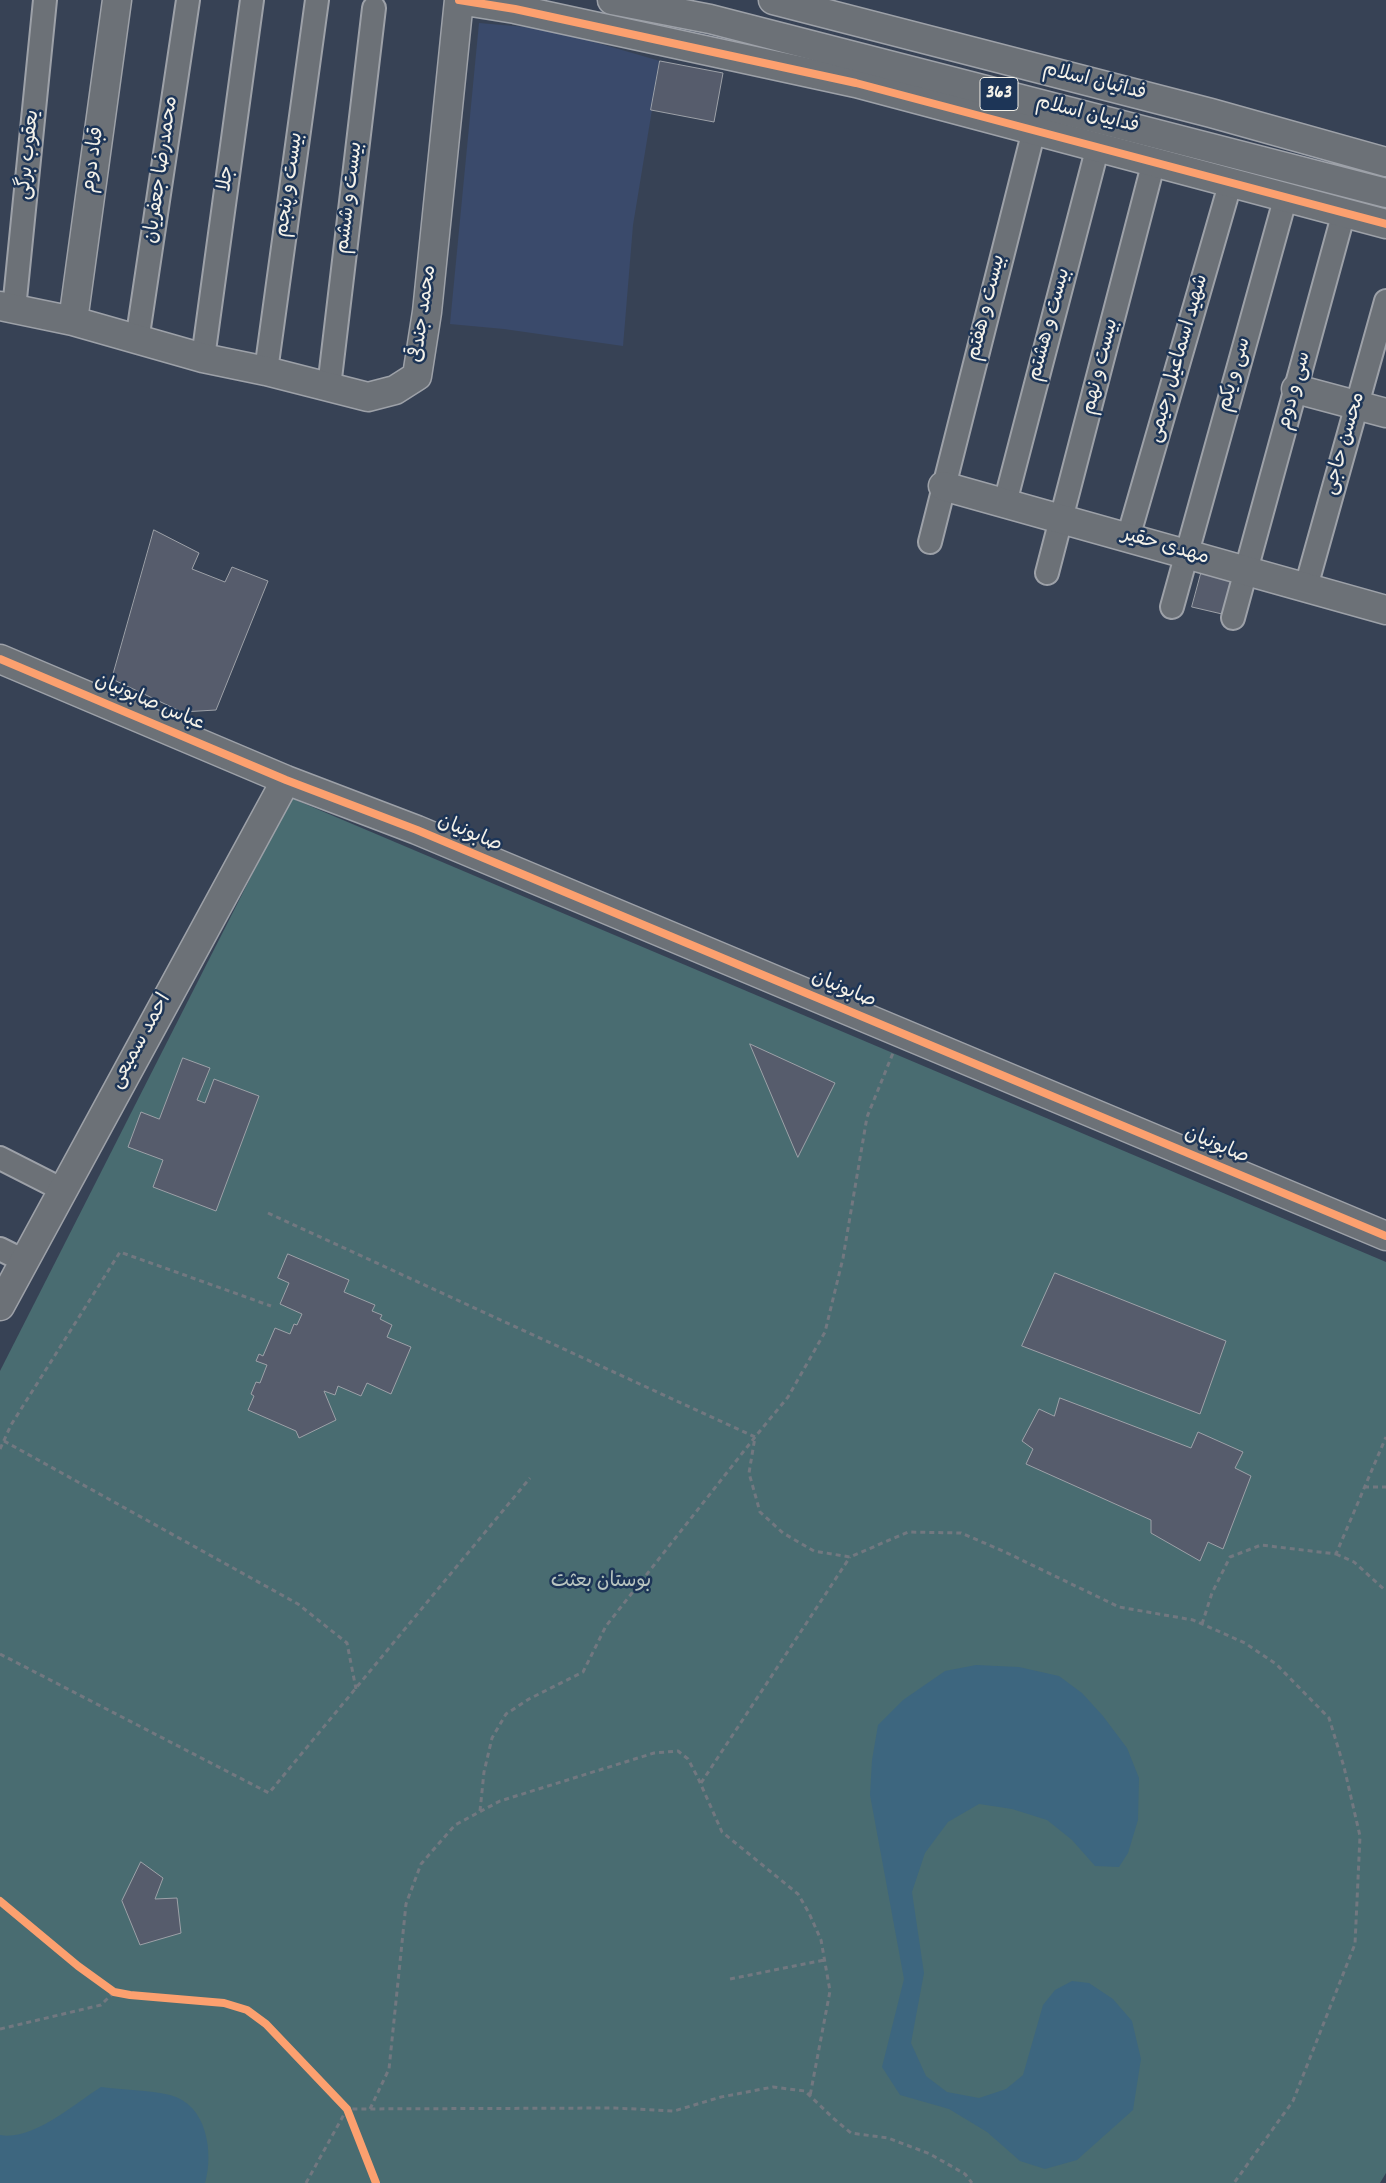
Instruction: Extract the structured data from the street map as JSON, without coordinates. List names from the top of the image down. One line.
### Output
{"streets":{"street":["فدائیان اسلام","363","فداییان اسلام","یعقوب برگی","قباد دوم","محمدرضا جعفریان","جلا","بیست و پنجم","بیست و ششم","بیست و هفتم","محمد جندقی","بیست و هشتم","شهید اسماعیل رحیمی","بیست و نهم","سی و یکم","سی و دوم","محسن حاجی","مهدی حقیر","عباس صابونیان","صابونیان","احمد سمیعی"]},"crossings":[["یعقوب برگی","محمد جندقی"],["قباد دوم","محمد جندقی"],["محمدرضا جعفریان","محمد جندقی"],["جلا","محمد جندقی"],["بیست و پنجم","محمد جندقی"],["بیست و ششم","محمد جندقی"],["بیست و هفتم","مهدی حقیر"],["بیست و هشتم","مهدی حقیر"],["شهید اسماعیل رحیمی","مهدی حقیر"],["بیست و نهم","مهدی حقیر"],["سی و یکم","مهدی حقیر"],["سی و دوم","مهدی حقیر"],["محسن حاجی","مهدی حقیر"],["عباس صابونیان","صابونیان"],["عباس صابونیان","احمد سمیعی"],["صابونیان","احمد سمیعی"]],"parks":["بوستان بعثت"]}
